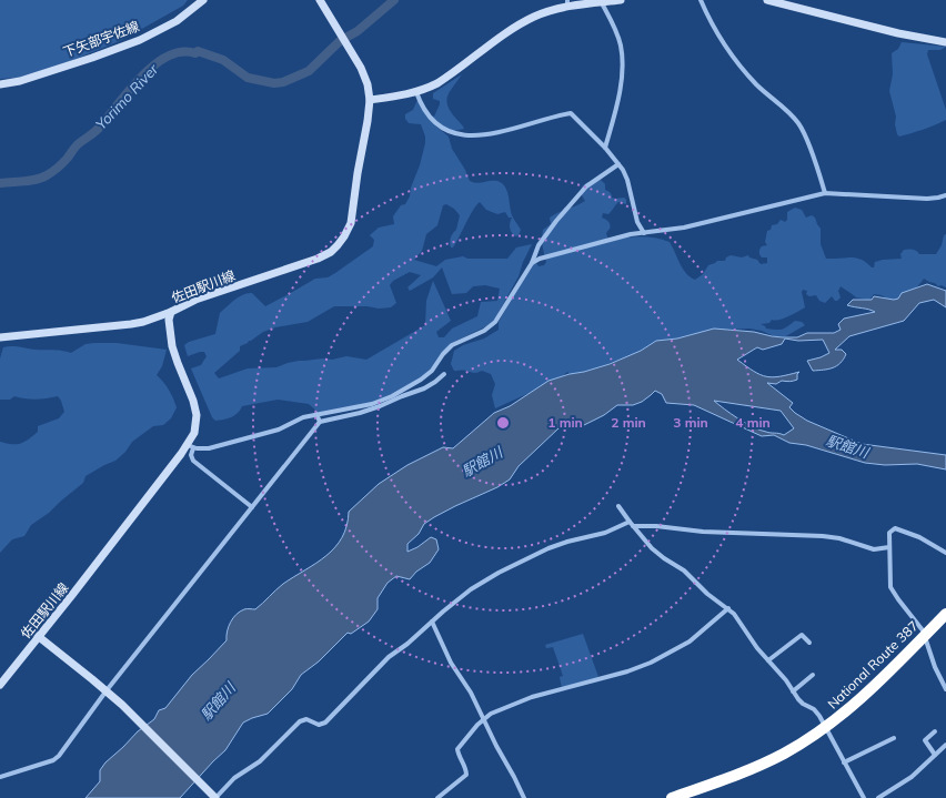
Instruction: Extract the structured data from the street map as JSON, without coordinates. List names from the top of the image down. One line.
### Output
{"streets":{"highway":["National Route 387"],"main road":["下矢部宇佐線","佐田駅川線"]},"water":["Yorimo River","駅館川"],"rings":["1 min","2 min","3 min","4 min"]}
